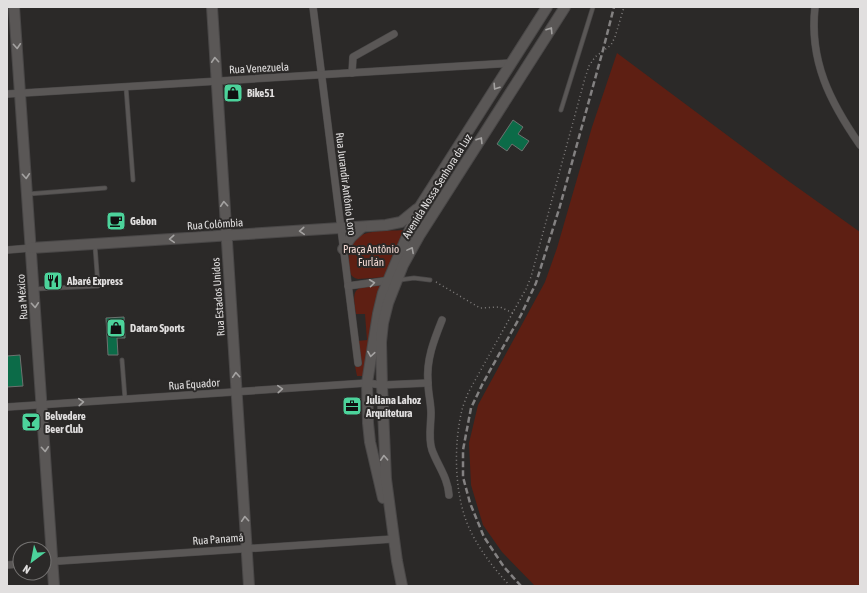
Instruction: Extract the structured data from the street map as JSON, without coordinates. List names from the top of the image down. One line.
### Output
{"streets":{"main road":["Avenida Nossa Senhora da Luz","Rua Colômbia","Rua México","Rua Estados Unidos"],"street":["Rua Venezuela","Rua Jurandir Antônio Loro","Rua Equador","Rua Panamá"]},"crossings":[["Rua Venezuela","Rua Jurandir Antônio Loro"],["Rua Venezuela","Avenida Nossa Senhora da Luz"],["Rua Venezuela","Rua México"],["Rua Venezuela","Rua Estados Unidos"],["Rua Jurandir Antônio Loro","Rua Colômbia"],["Avenida Nossa Senhora da Luz","Rua Colômbia"],["Avenida Nossa Senhora da Luz","Rua Equador"],["Avenida Nossa Senhora da Luz","Rua Panamá"],["Rua Colômbia","Rua México"],["Rua Colômbia","Rua Estados Unidos"],["Rua México","Rua Equador"],["Rua Estados Unidos","Rua Equador"],["Rua Estados Unidos","Rua Panamá"]],"one_way":["Rua Colômbia","Rua México","Rua Estados Unidos","Rua Equador"],"parks":["Praça Antônio Furlán"],"places":{"shop":["Bike51","Dataro Sports"],"cafe":["Gebon"],"restaurant":["Abaré Express"],"office":["Juliana Lahoz Arquitetura"],"bar":["Belvedere Beer Club"]},"north":"bottom left"}
